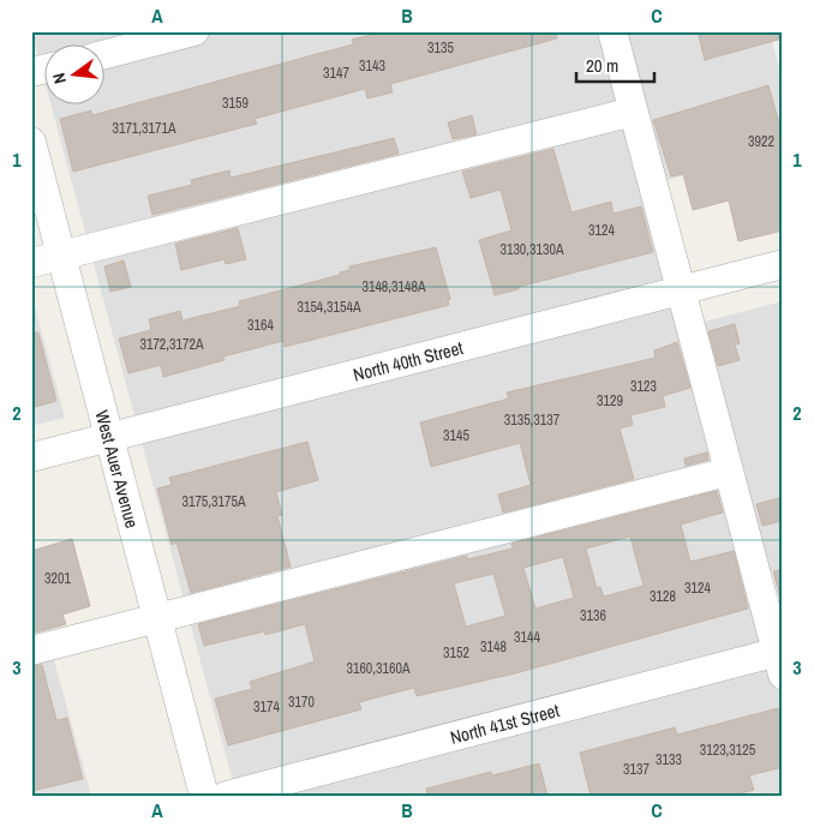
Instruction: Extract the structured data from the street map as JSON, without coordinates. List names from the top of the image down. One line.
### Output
{"streets":{"street":["North 40th Street","West Auer Avenue","North 41st Street"]},"crossings":[["North 40th Street","West Auer Avenue"]],"house_numbers":["3135","3143","3147","3159","3171,3171A","3922","3124","3130,3130A","3148,3148A","3154,3154A","3164","3172,3172A","3123","3129","3135,3137","3145","3175,3175A","3201","3124","3128","3136","3144","3148","3152","3160,3160A","3170","3174","3123,3125","3133","3137"],"scale_bar":"20 m","north":"left","grid":{"columns":["A","B","C"],"rows":["1","2","3"]}}
